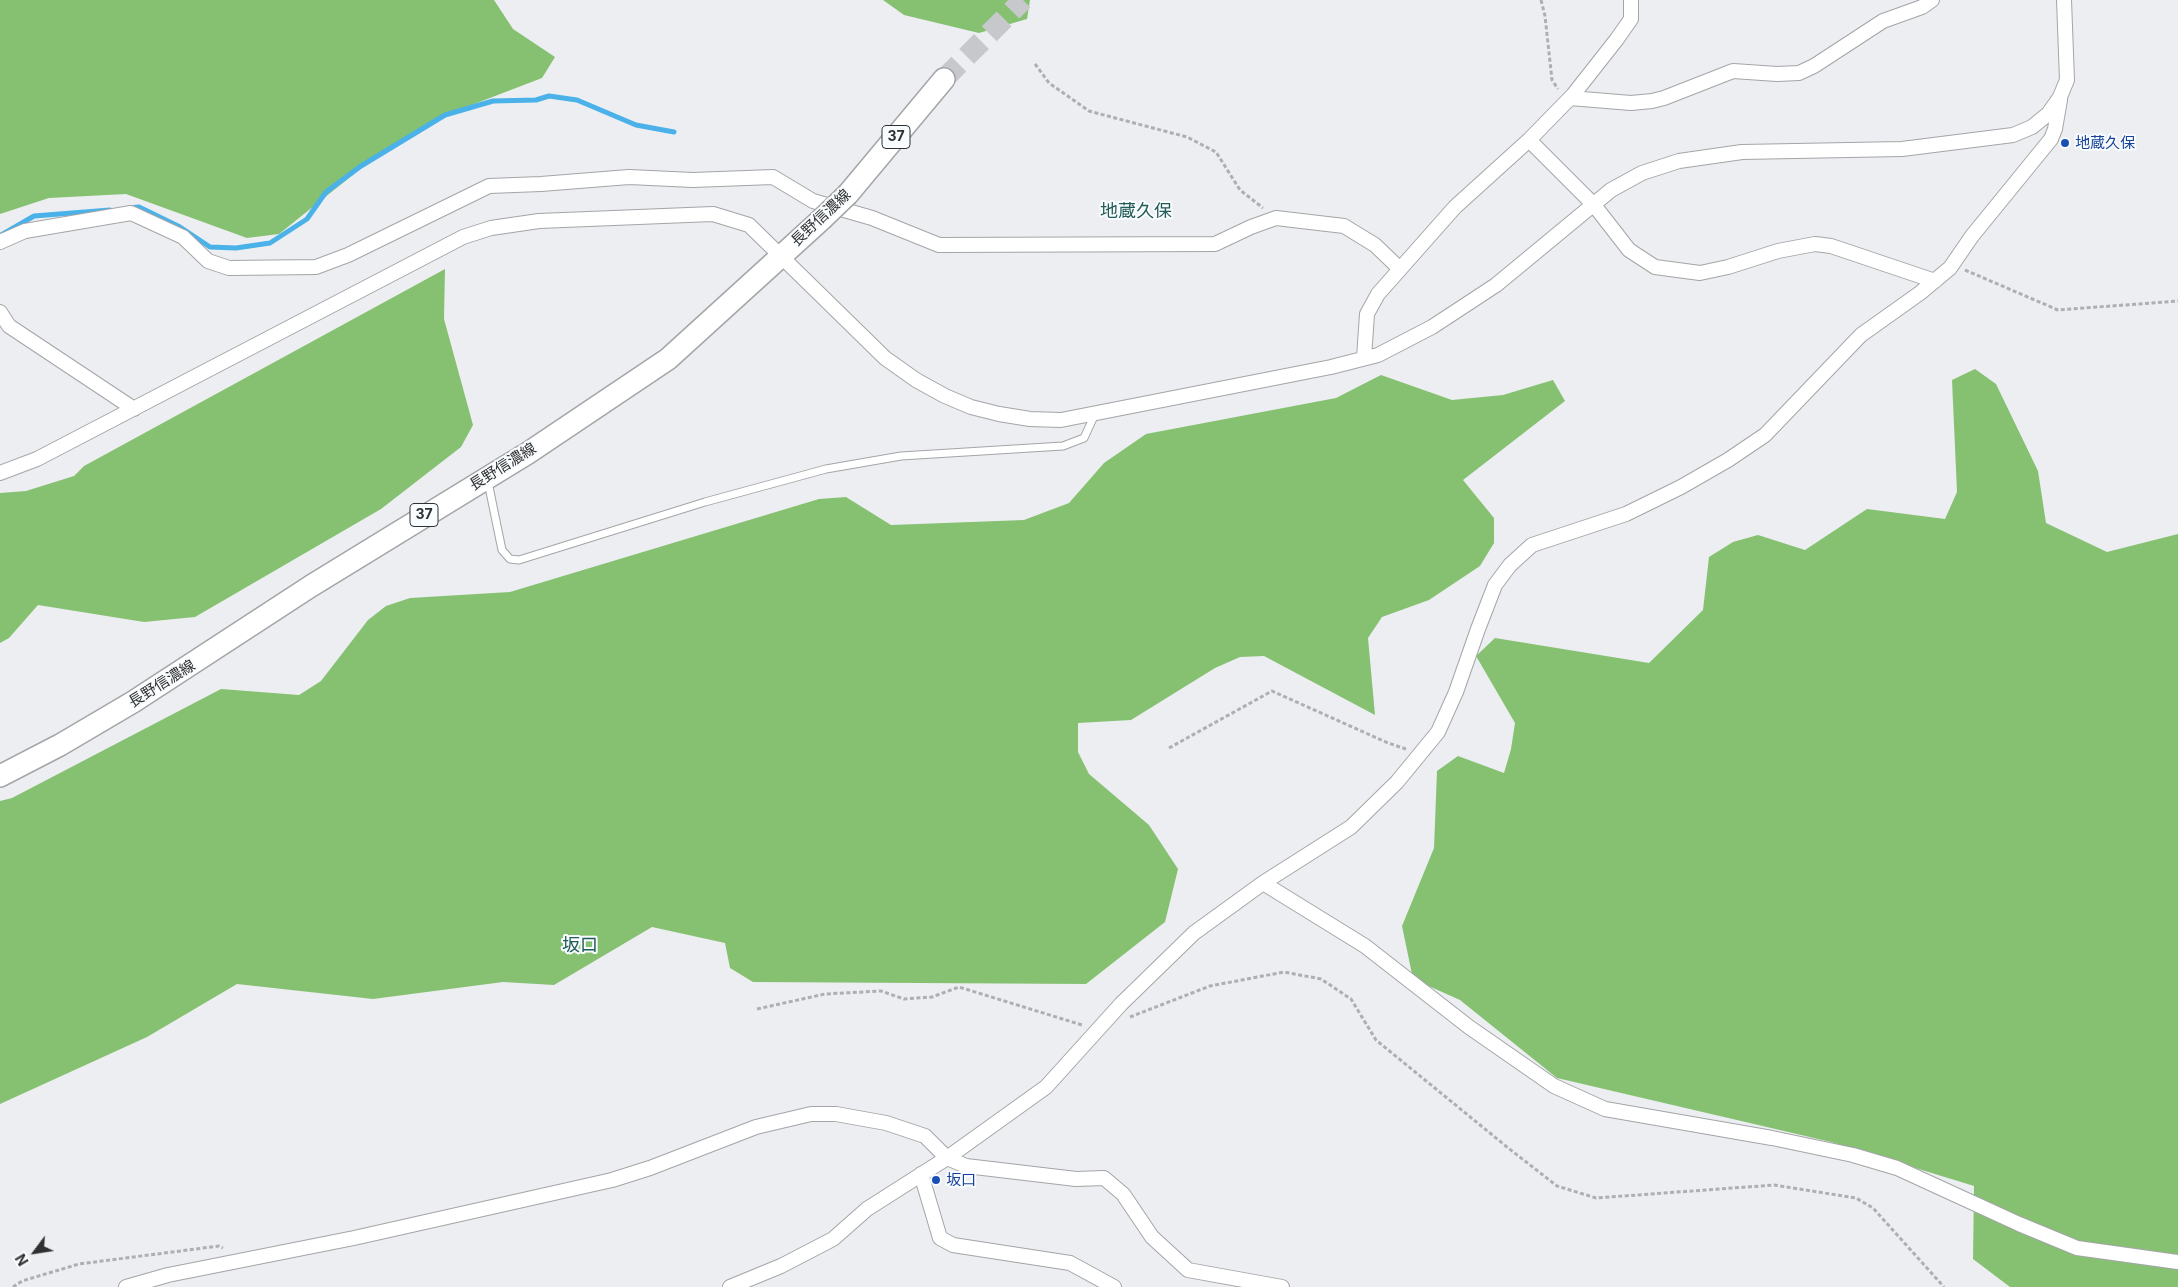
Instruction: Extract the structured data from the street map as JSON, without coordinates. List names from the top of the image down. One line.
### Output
{"streets":{"main road":["37","長野信濃線"]},"districts":["地蔵久保","坂口"],"places":["地蔵久保","坂口"],"north":"bottom left"}
